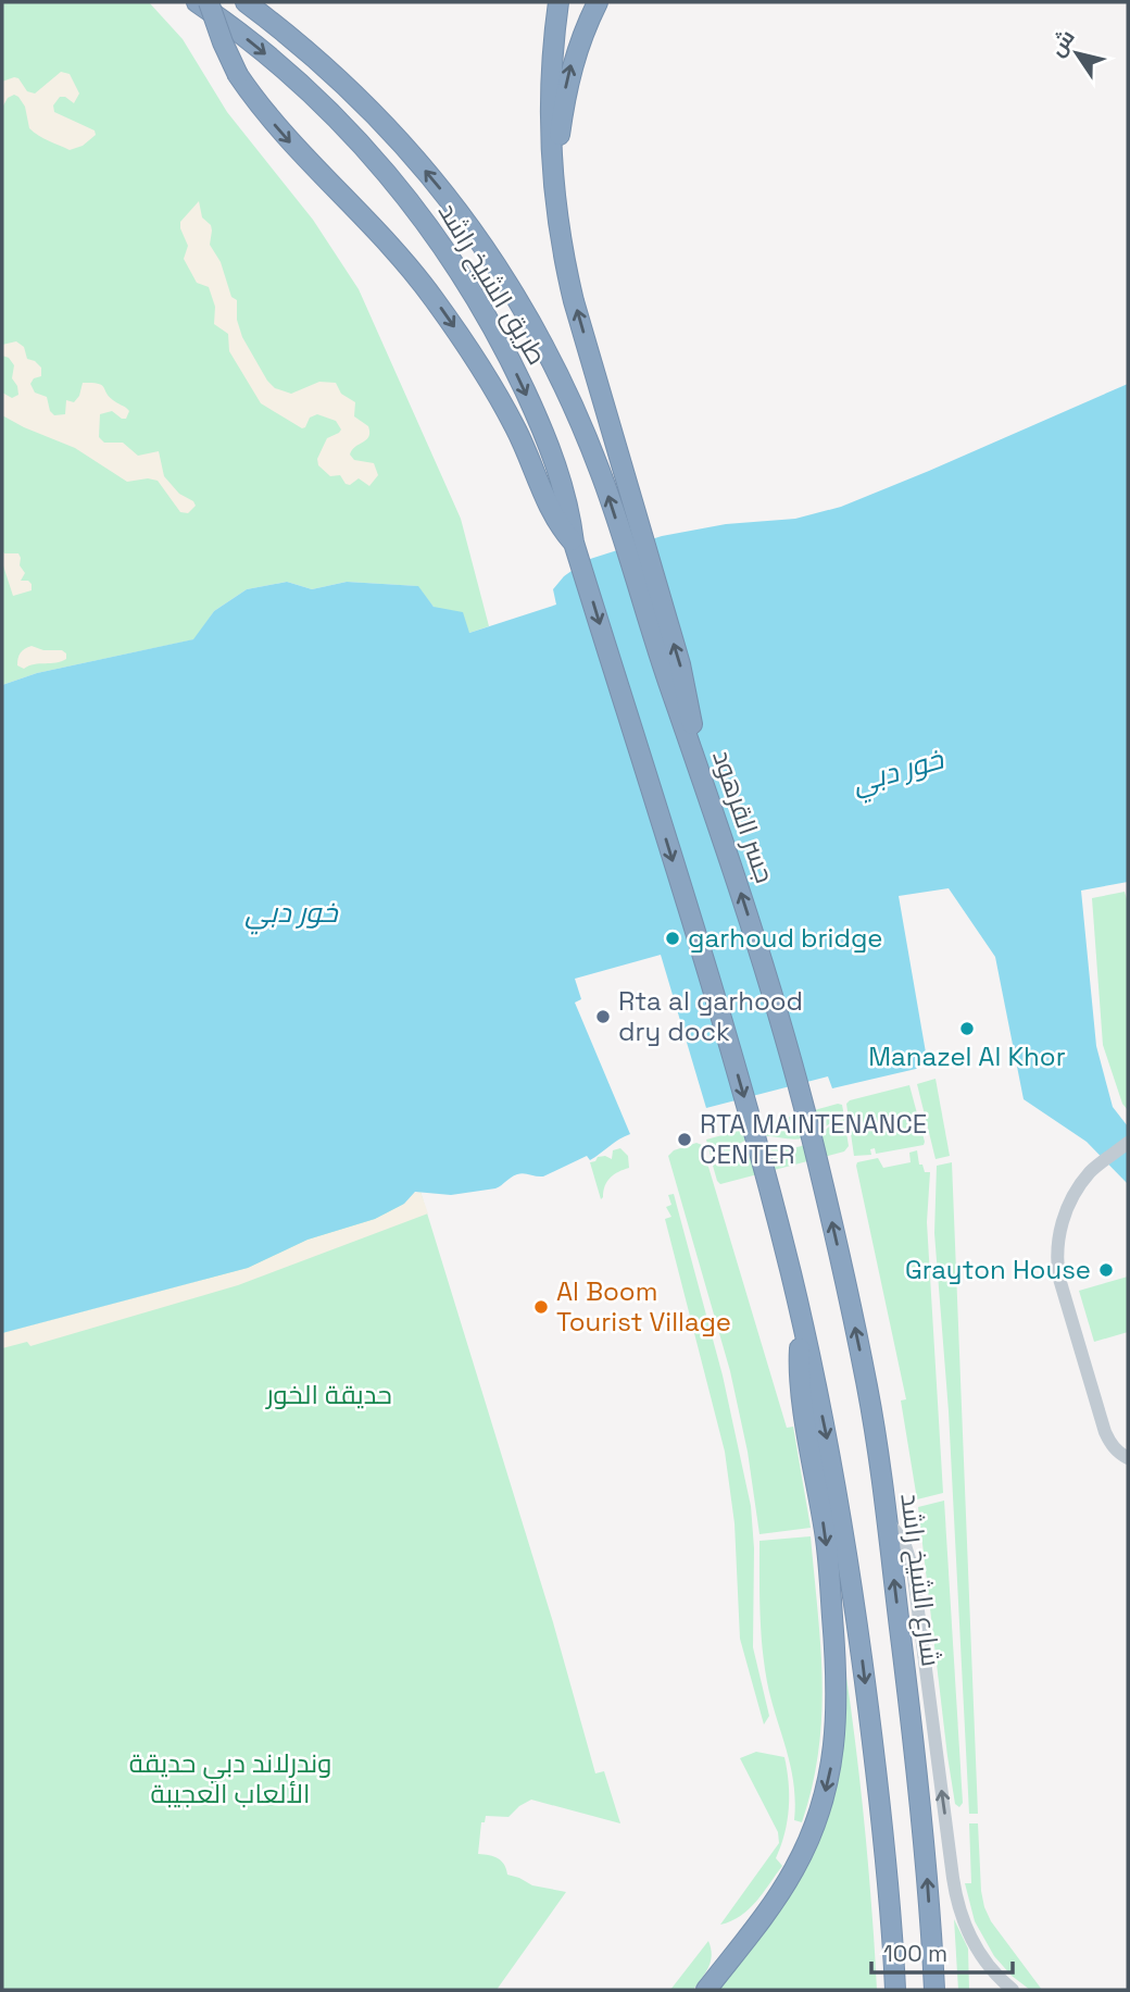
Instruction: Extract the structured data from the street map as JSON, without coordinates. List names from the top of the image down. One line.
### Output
{"streets":{"highway":["طريق الشيخ راشد","جسر القرهود","شارع الشيخ راشد"]},"crossings":[["طريق الشيخ راشد","جسر القرهود"],["جسر القرهود","شارع الشيخ راشد"]],"water":["خور دبي"],"parks":["حديقة الخور","وندرلاند دبي حديقة الألعاب العجيبة"],"places":["garhoud bridge","Rta al garhood dry dock","Manazel Al Khor","RTA MAINTENANCE CENTER","Grayton House","Al Boom Tourist Village"],"scale_bar":"100 m","north":"top left"}
